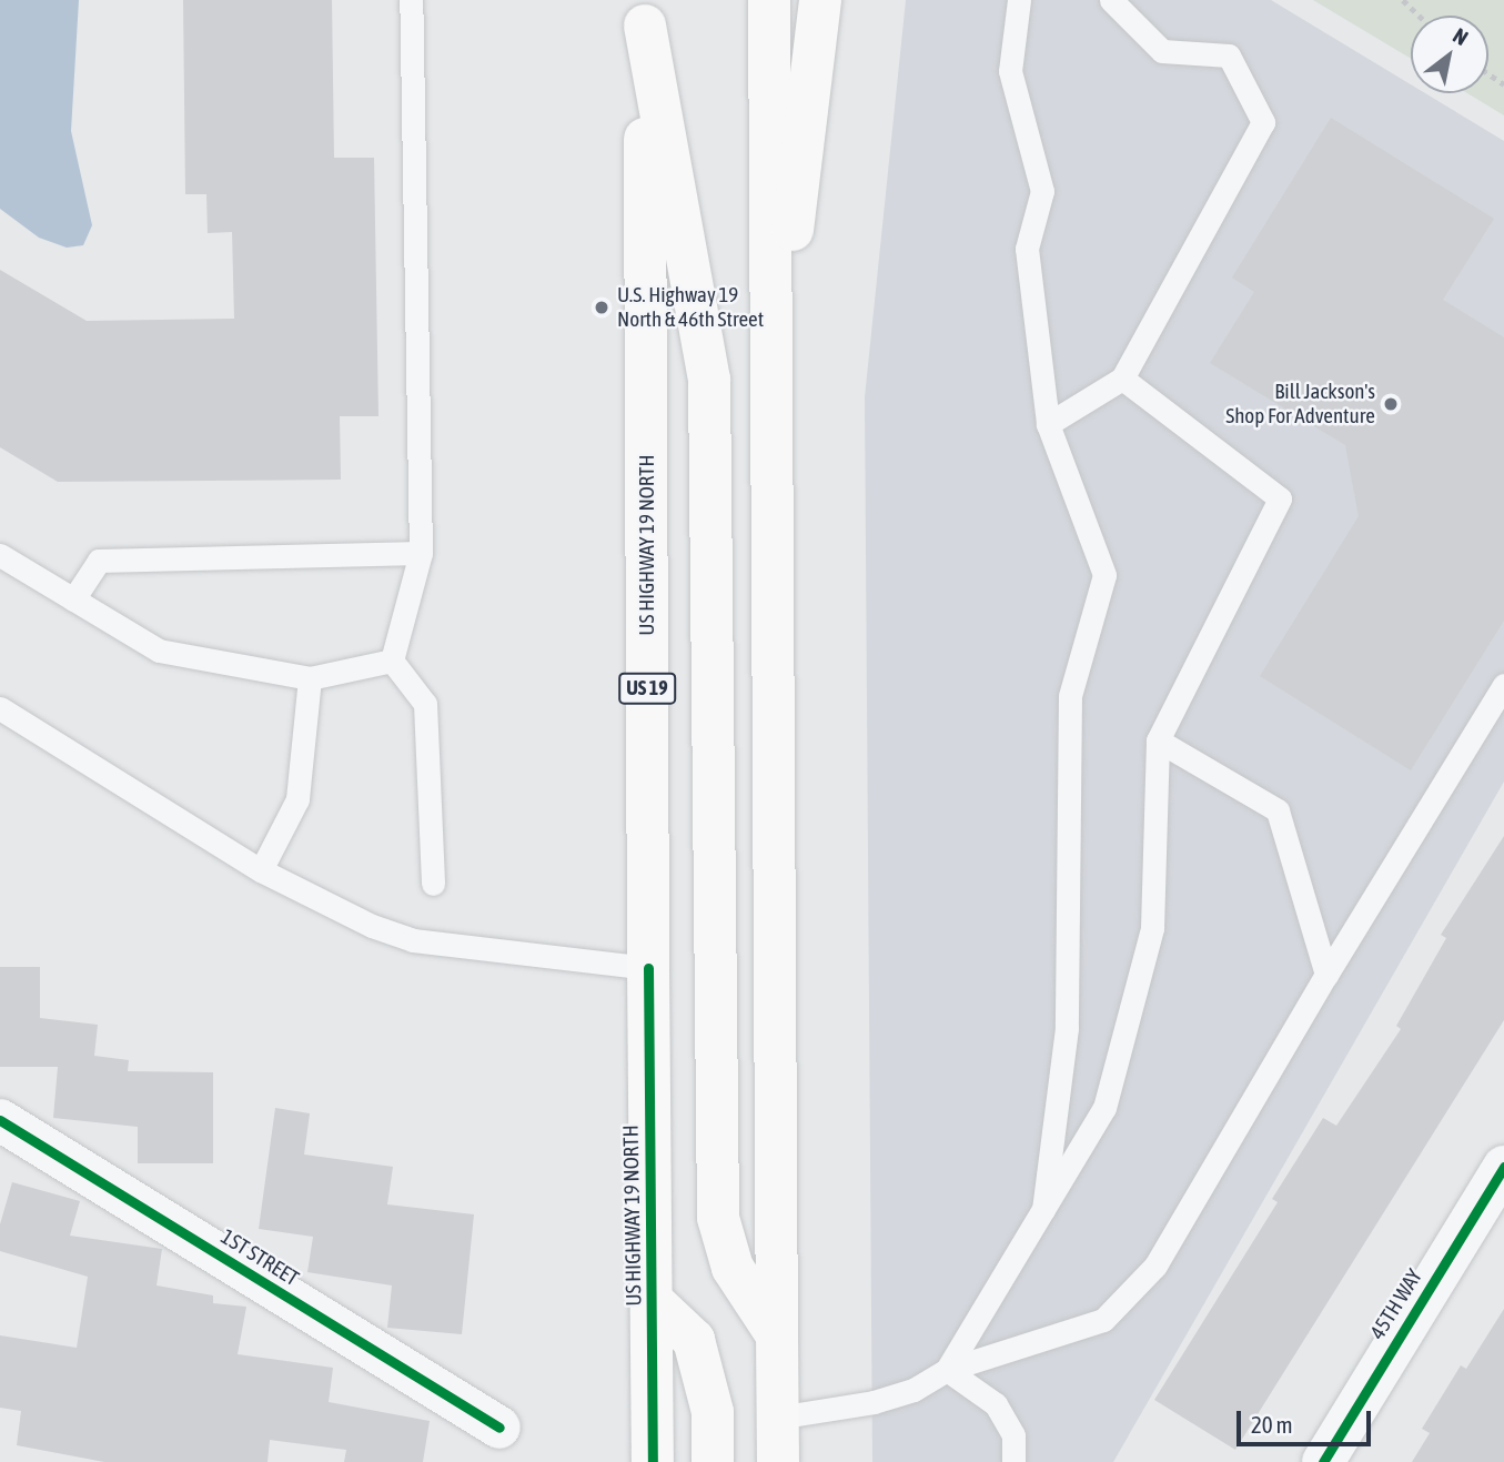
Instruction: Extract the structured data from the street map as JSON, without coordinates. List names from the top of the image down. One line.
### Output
{"streets":{"highway":["US HIGHWAY 19 NORTH","US 19"],"street":["1ST STREET","45TH WAY"]},"places":["U.S. Highway 19 North & 46th Street","Bill Jackson's Shop For Adventure"],"scale_bar":"20 m","north":"top right"}
